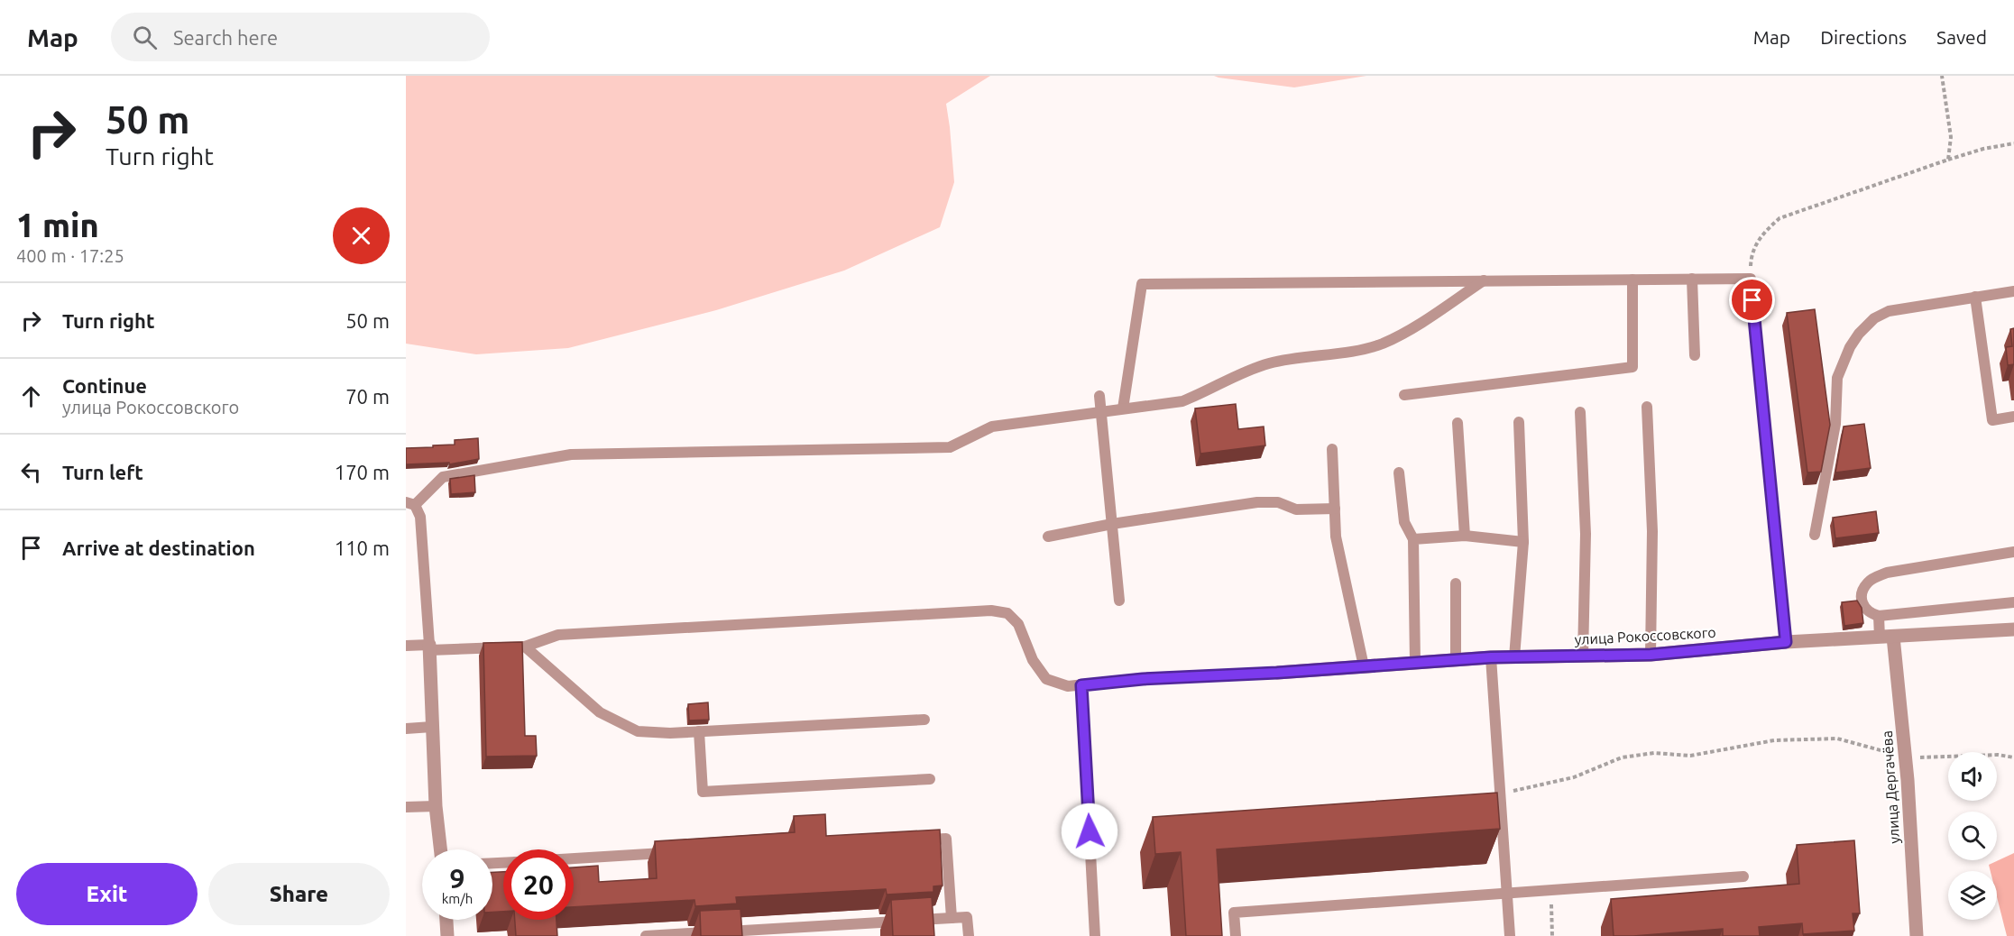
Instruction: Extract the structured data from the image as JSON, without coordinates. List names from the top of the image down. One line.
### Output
{"streets":{"street":["улица Рокоссовского","улица Дергачёва"]},"crossings":[["улица Рокоссовского","улица Дергачёва"]],"page":{"header":"Map","search":"Search here","nav":["Map","Directions","Saved"],"turn":["50 m","Turn right"],"heading":["1 min","400 m · 17:25"],"list":[{"name":"Turn right","value":"50 m"},{"name":"Continue","note":"улица Рокоссовского","value":"70 m"},{"name":"Turn left","value":"170 m"},{"name":"Arrive at destination","value":"110 m"}],"speed":"9 km/h","limit":"20","buttons":["Exit","Share"]}}
